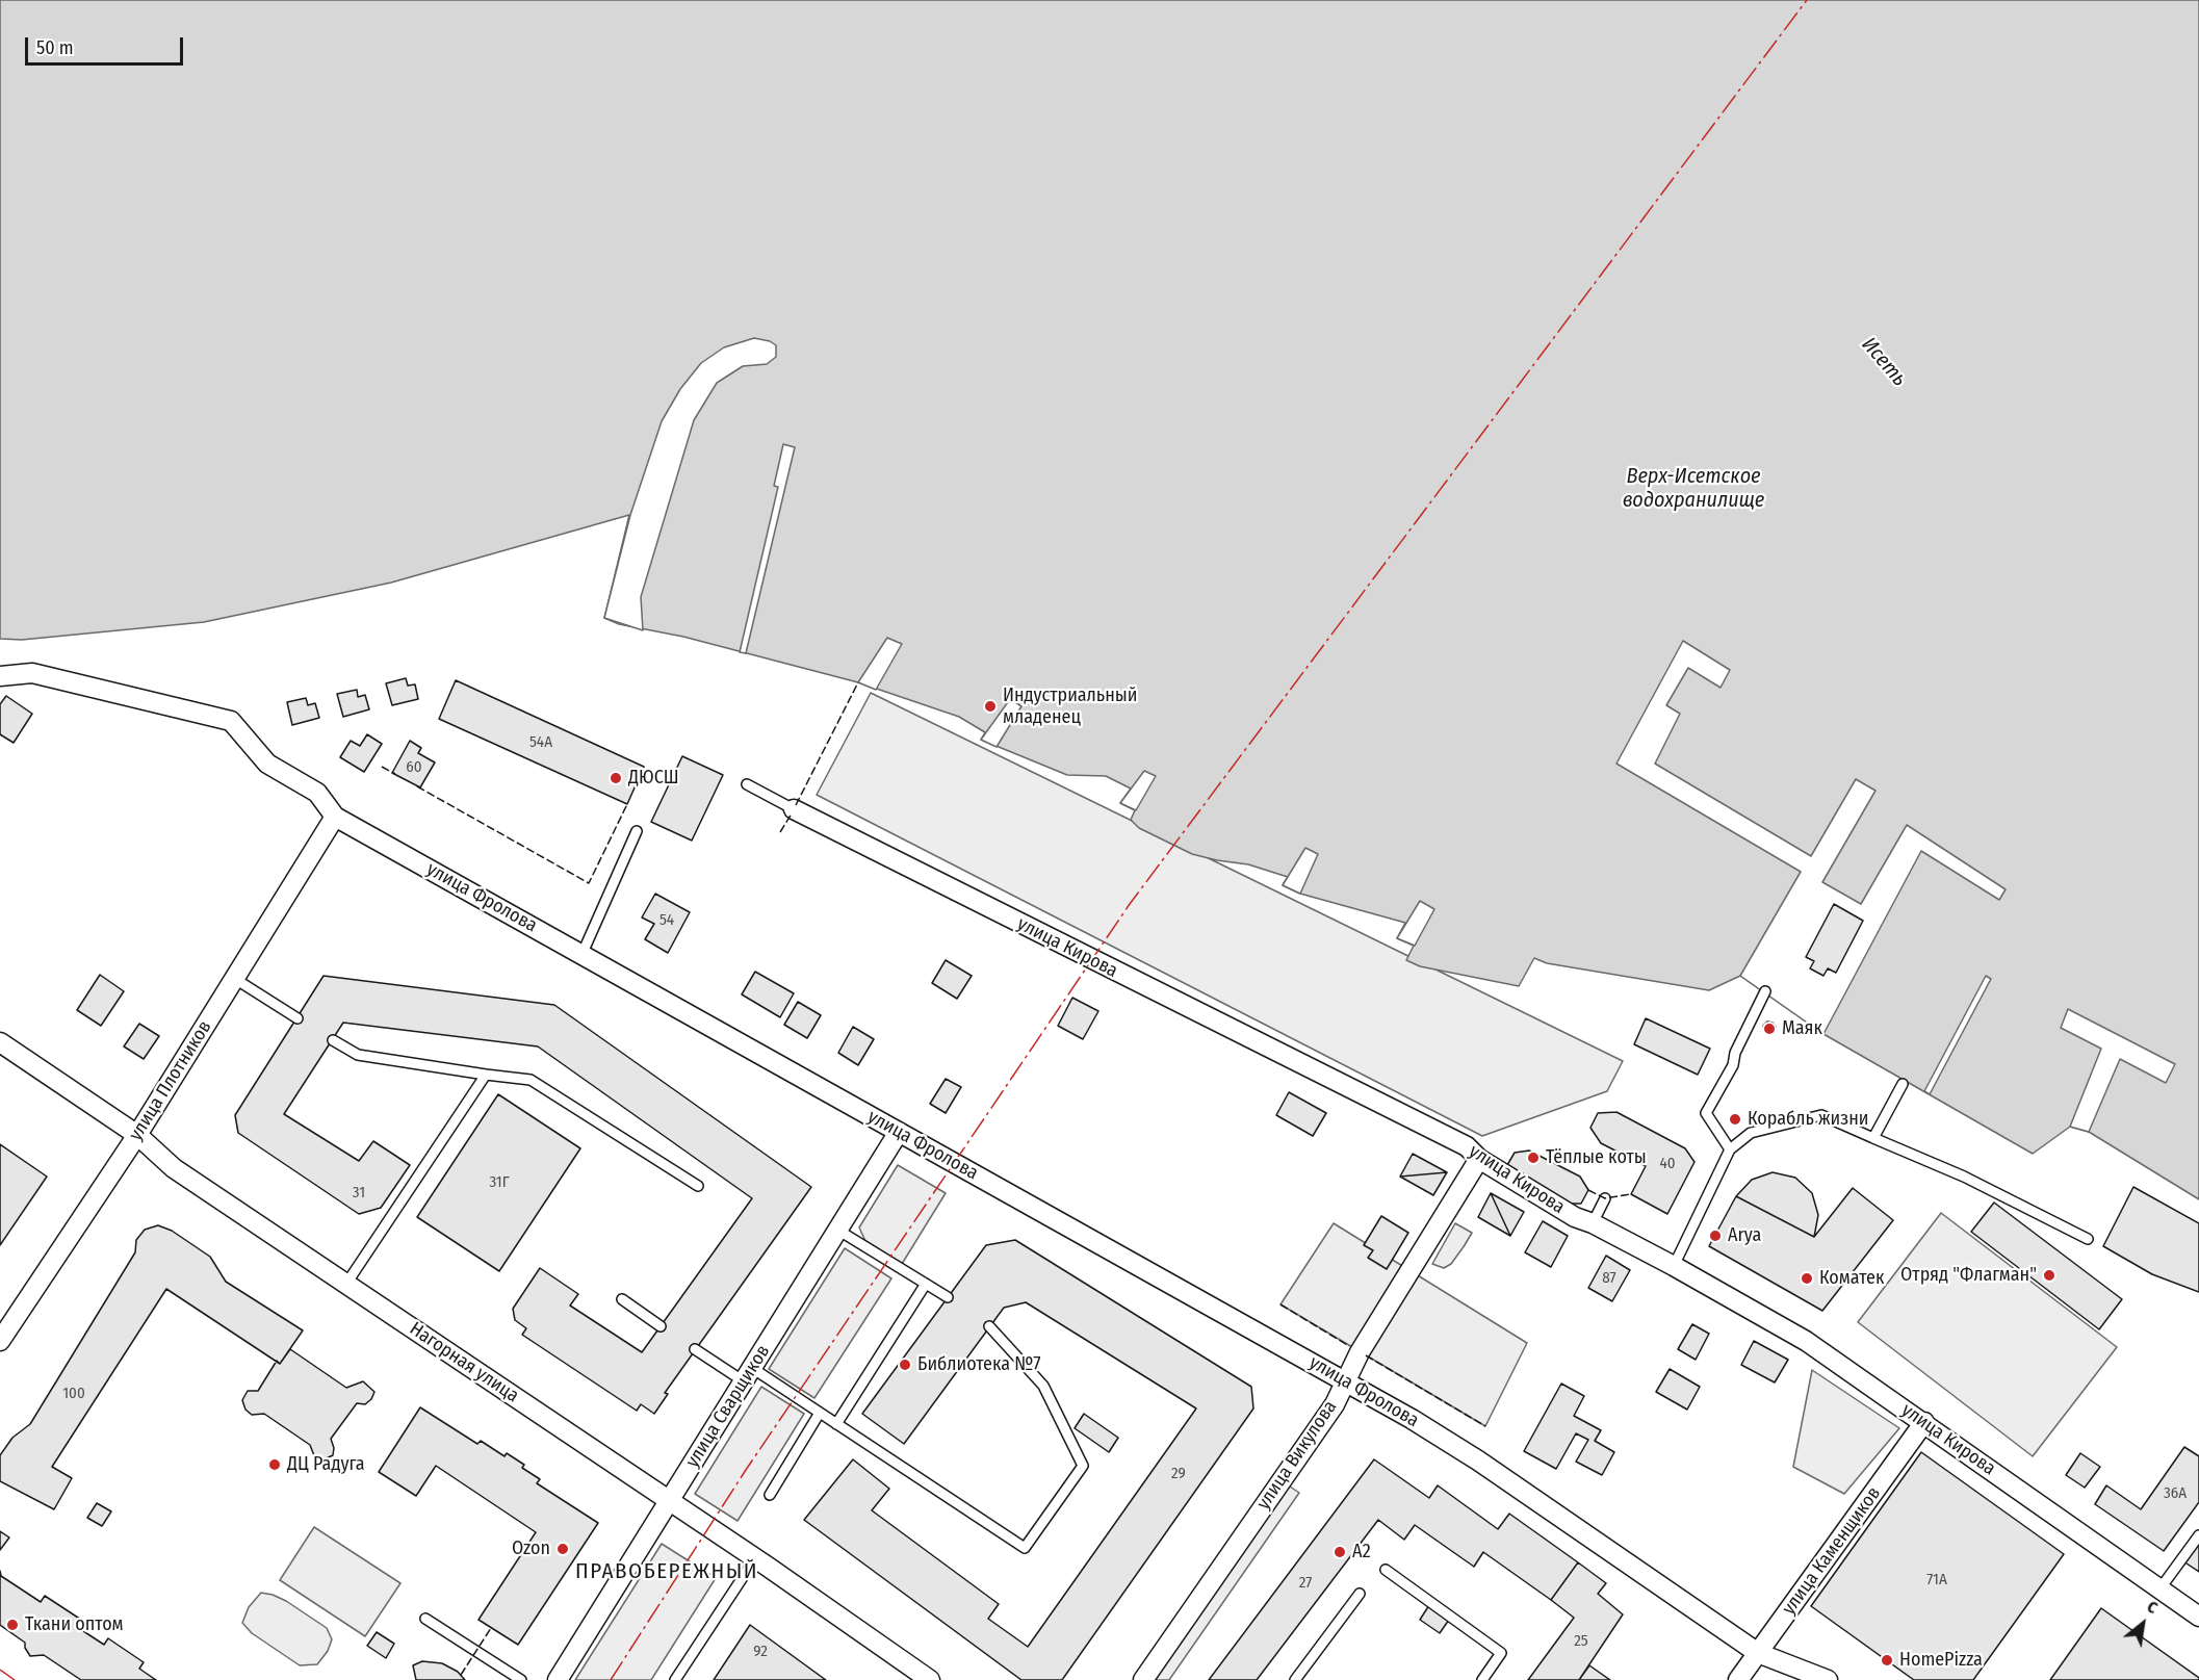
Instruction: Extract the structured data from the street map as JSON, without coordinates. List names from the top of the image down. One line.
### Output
{"streets":{"street":["улица Фролова","улица Кирова","улица Плотников","Нагорная улица","улица Сварщиков","улица Викулова","улица Каменщиков"]},"crossings":[["улица Фролова","улица Плотников"],["улица Фролова","улица Сварщиков"],["улица Фролова","улица Викулова"],["улица Фролова","улица Каменщиков"],["улица Кирова","улица Викулова"],["улица Кирова","улица Каменщиков"],["улица Плотников","Нагорная улица"],["Нагорная улица","улица Сварщиков"]],"districts":["ПРАВОБЕРЕЖНЫЙ"],"water":["Исеть","Верх-Исетское водохранилище"],"places":["Индустриальный младенец","ДЮСШ","Маяк","Корабль жизни","Тёплые коты","Arya","Отряд \"Флагман\"","Коматек","Библиотека №7","ДЦ Радуга","Ozon","А2","Ткани оптом","HomePizza"],"house_numbers":["54А","60","54","40","31Г","31","87","100","29","36А","71А","27","25","92"],"scale_bar":"50 m","north":"top right"}
